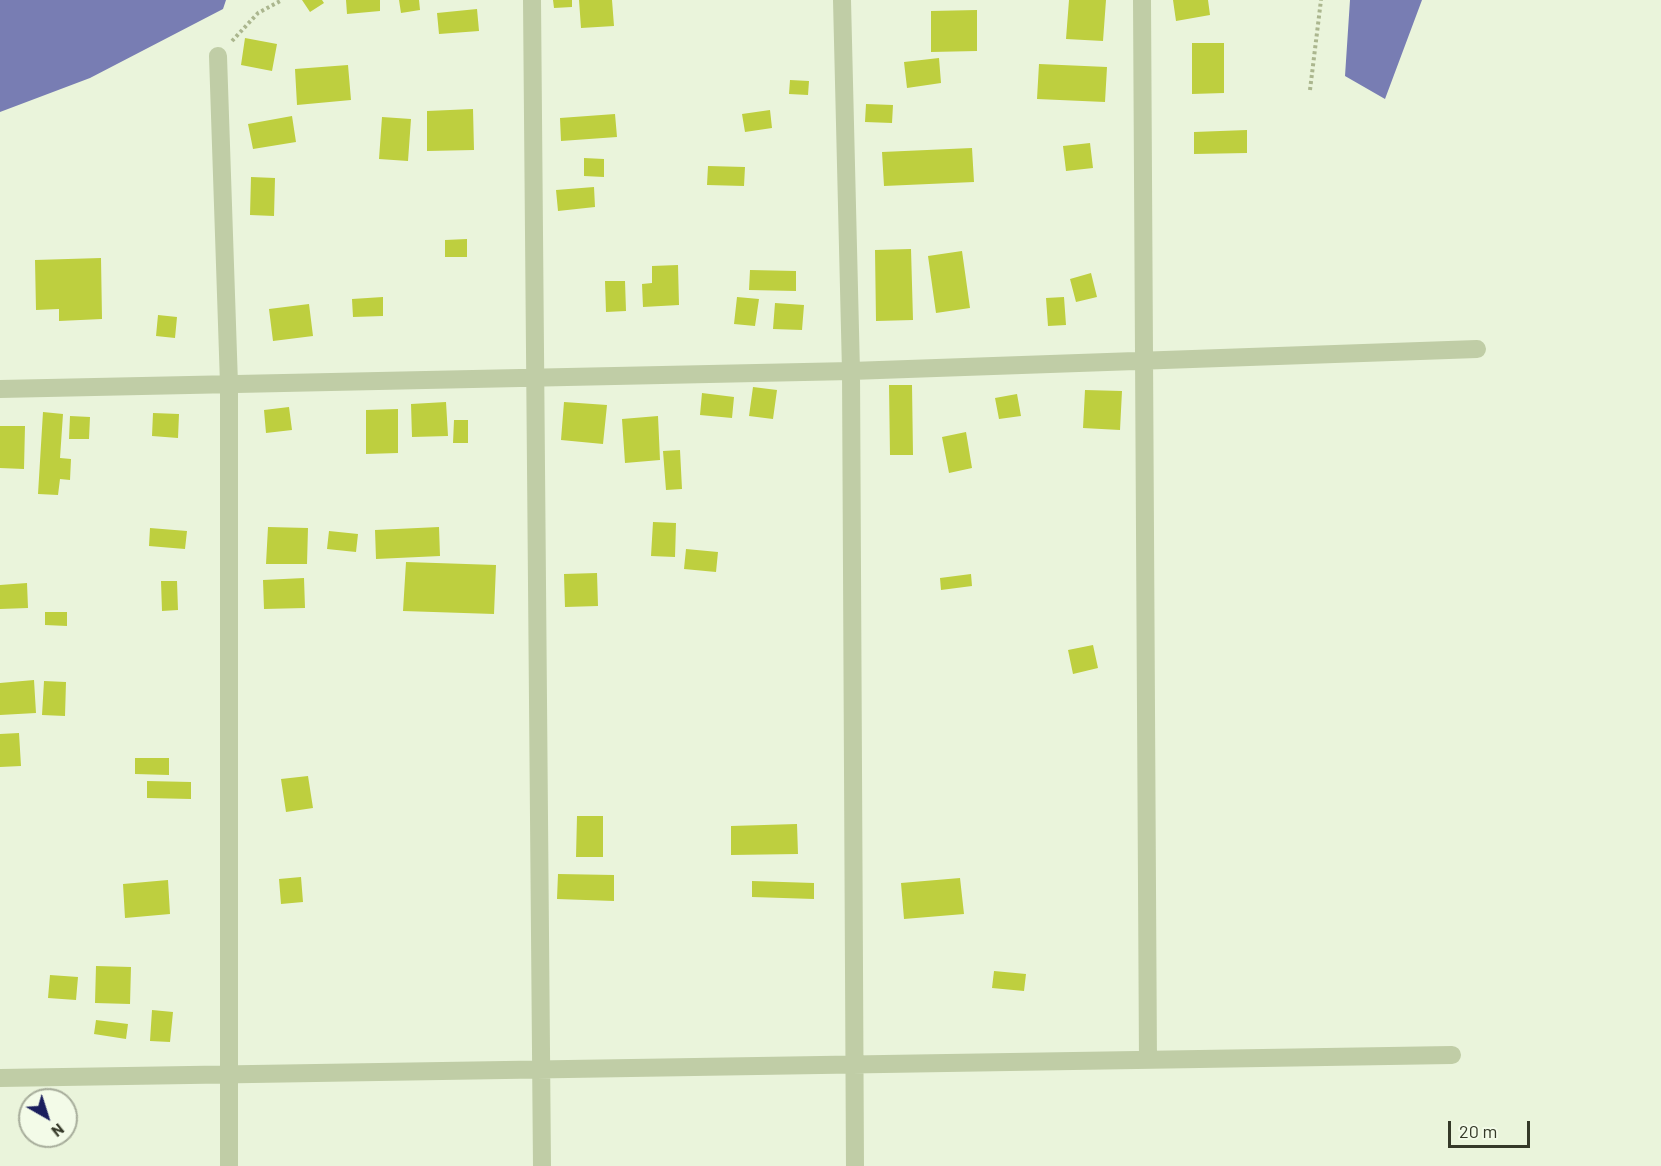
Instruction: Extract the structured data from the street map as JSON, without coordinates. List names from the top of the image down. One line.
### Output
{"scale_bar":"20 m","north":"bottom right"}
